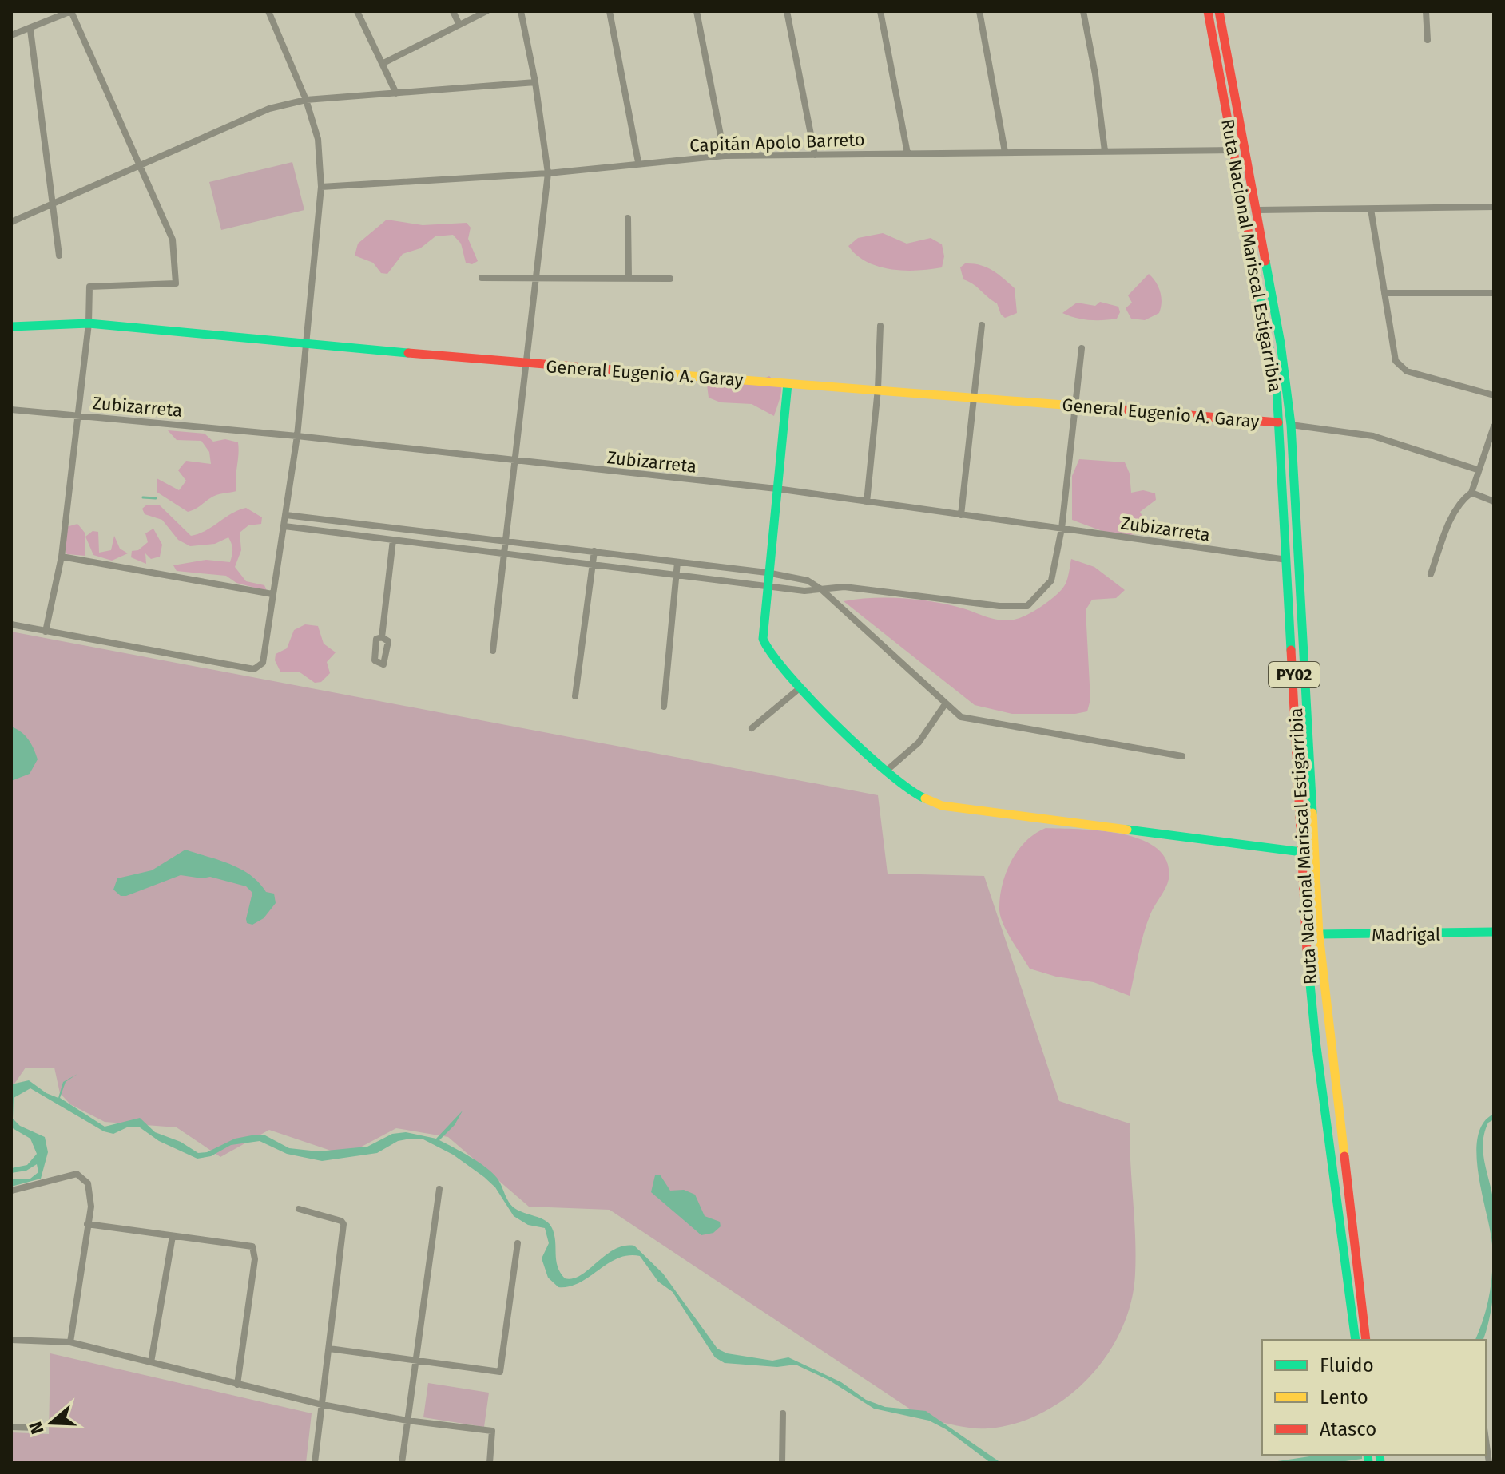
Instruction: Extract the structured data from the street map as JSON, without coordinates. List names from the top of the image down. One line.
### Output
{"streets":{"main road":["Ruta Nacional Mariscal Estigarribia","General Eugenio A. Garay","PY02","Madrigal"],"street":["Capitán Apolo Barreto","Zubizarreta"]},"crossings":[["Capitán Apolo Barreto","Ruta Nacional Mariscal Estigarribia"],["Ruta Nacional Mariscal Estigarribia","General Eugenio A. Garay"],["Ruta Nacional Mariscal Estigarribia","Zubizarreta"],["Ruta Nacional Mariscal Estigarribia","Madrigal"]],"legend":["Fluido","Lento","Atasco"],"north":"left"}
